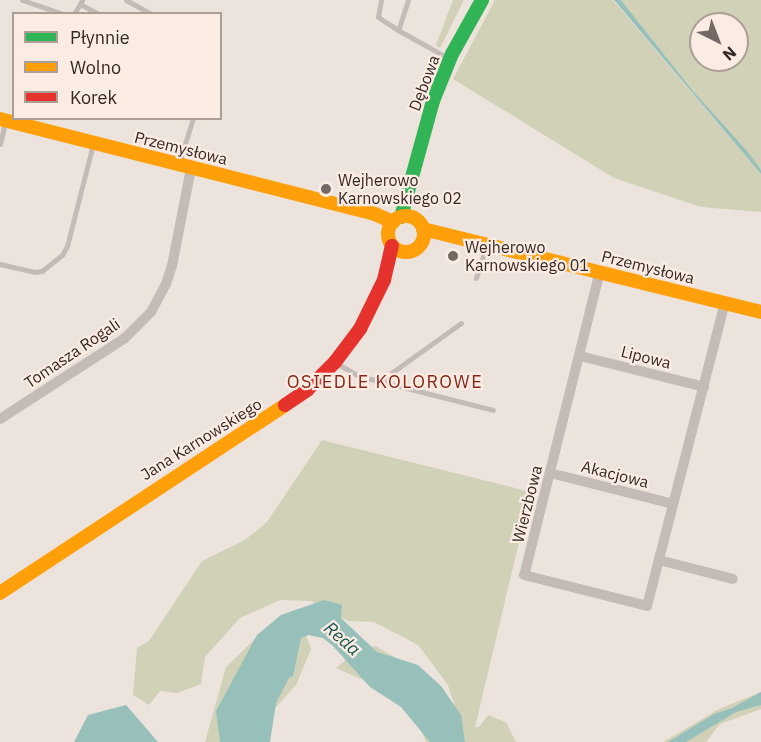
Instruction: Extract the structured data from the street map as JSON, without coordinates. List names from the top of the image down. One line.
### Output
{"streets":{"main road":["Dębowa","Przemysłowa","Jana Karnowskiego"],"street":["Tomasza Rogali","Lipowa","Akacjowa","Wierzbowa"]},"crossings":[["Dębowa","Przemysłowa"],["Dębowa","Jana Karnowskiego"],["Przemysłowa","Tomasza Rogali"],["Przemysłowa","Jana Karnowskiego"],["Przemysłowa","Wierzbowa"],["Lipowa","Wierzbowa"],["Akacjowa","Wierzbowa"]],"districts":["OSIEDLE KOLOROWE"],"water":["Reda"],"places":["Wejherowo Karnowskiego 02","Wejherowo Karnowskiego 01"],"legend":["Płynnie","Wolno","Korek"],"north":"bottom right"}
